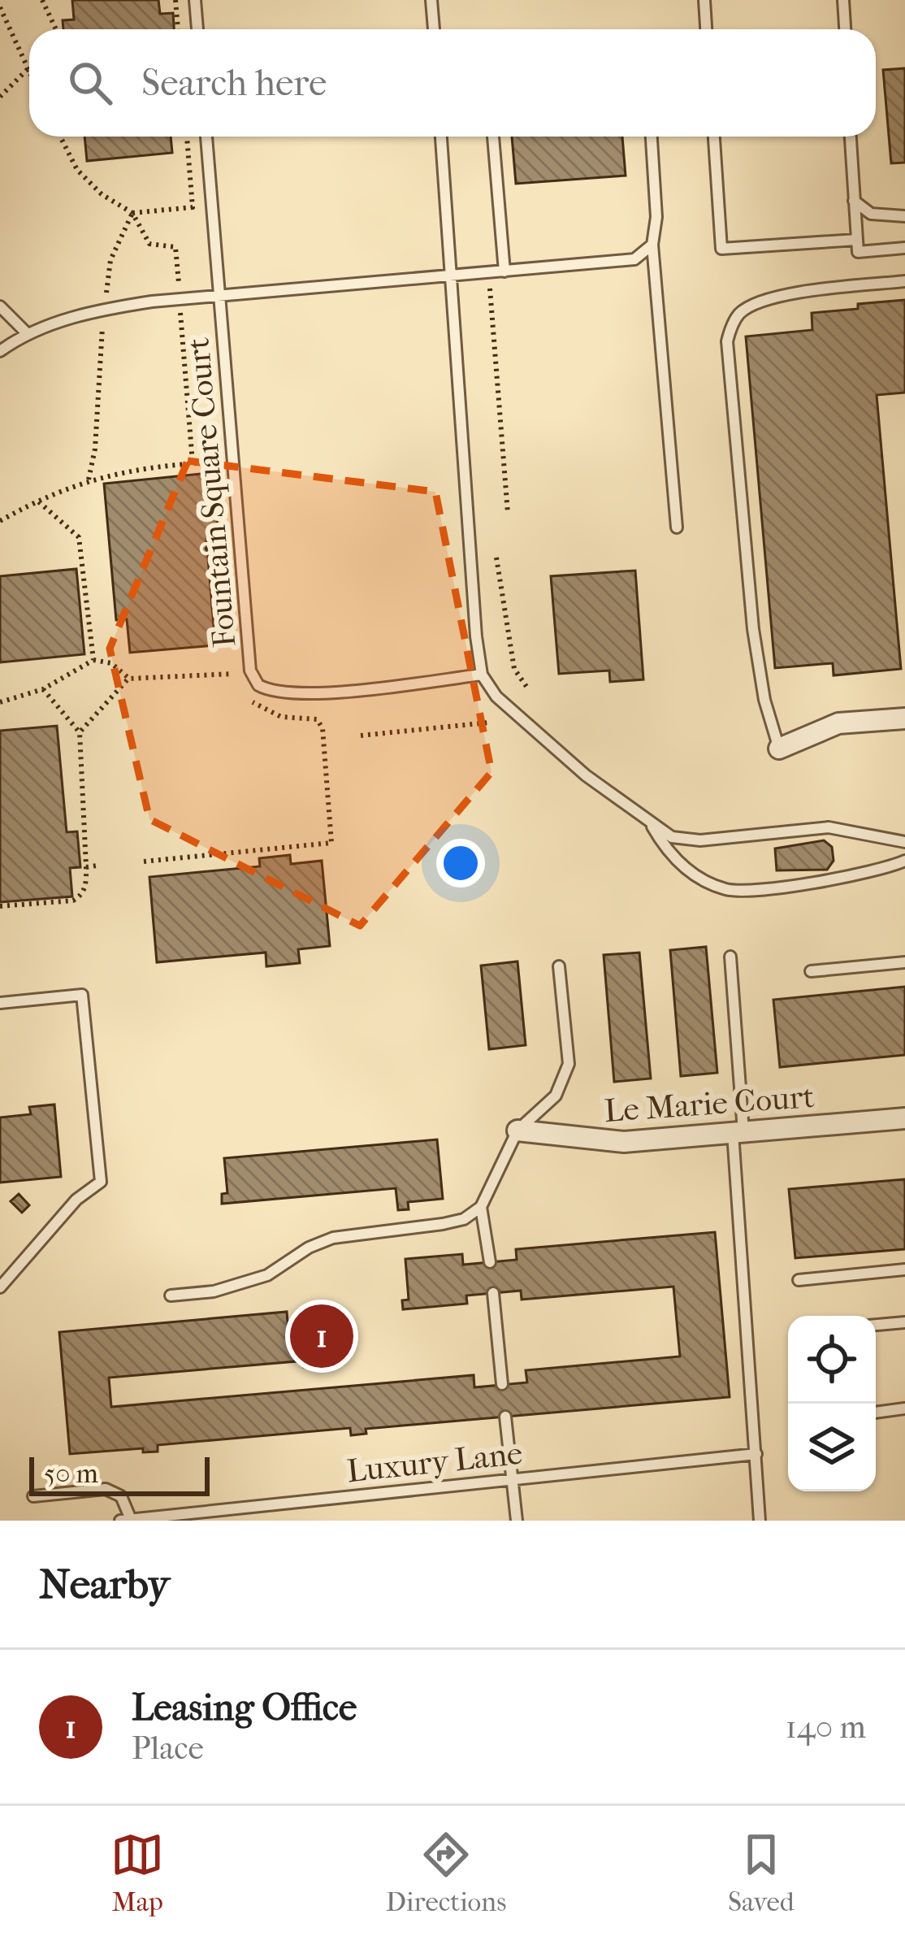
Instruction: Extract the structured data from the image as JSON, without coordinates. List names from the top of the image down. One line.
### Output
{"streets":{"street":["Le Marie Court"],"lane":["Fountain Square Court","Luxury Lane"]},"scale_bar":"50 m","page":{"search":"Search here","pins":"1","scale":"50 m","heading":"Nearby","list":[{"mark":"1","name":"Leasing Office","note":"Place","value":"140 m"}],"nav":["Map","Directions","Saved"]}}
